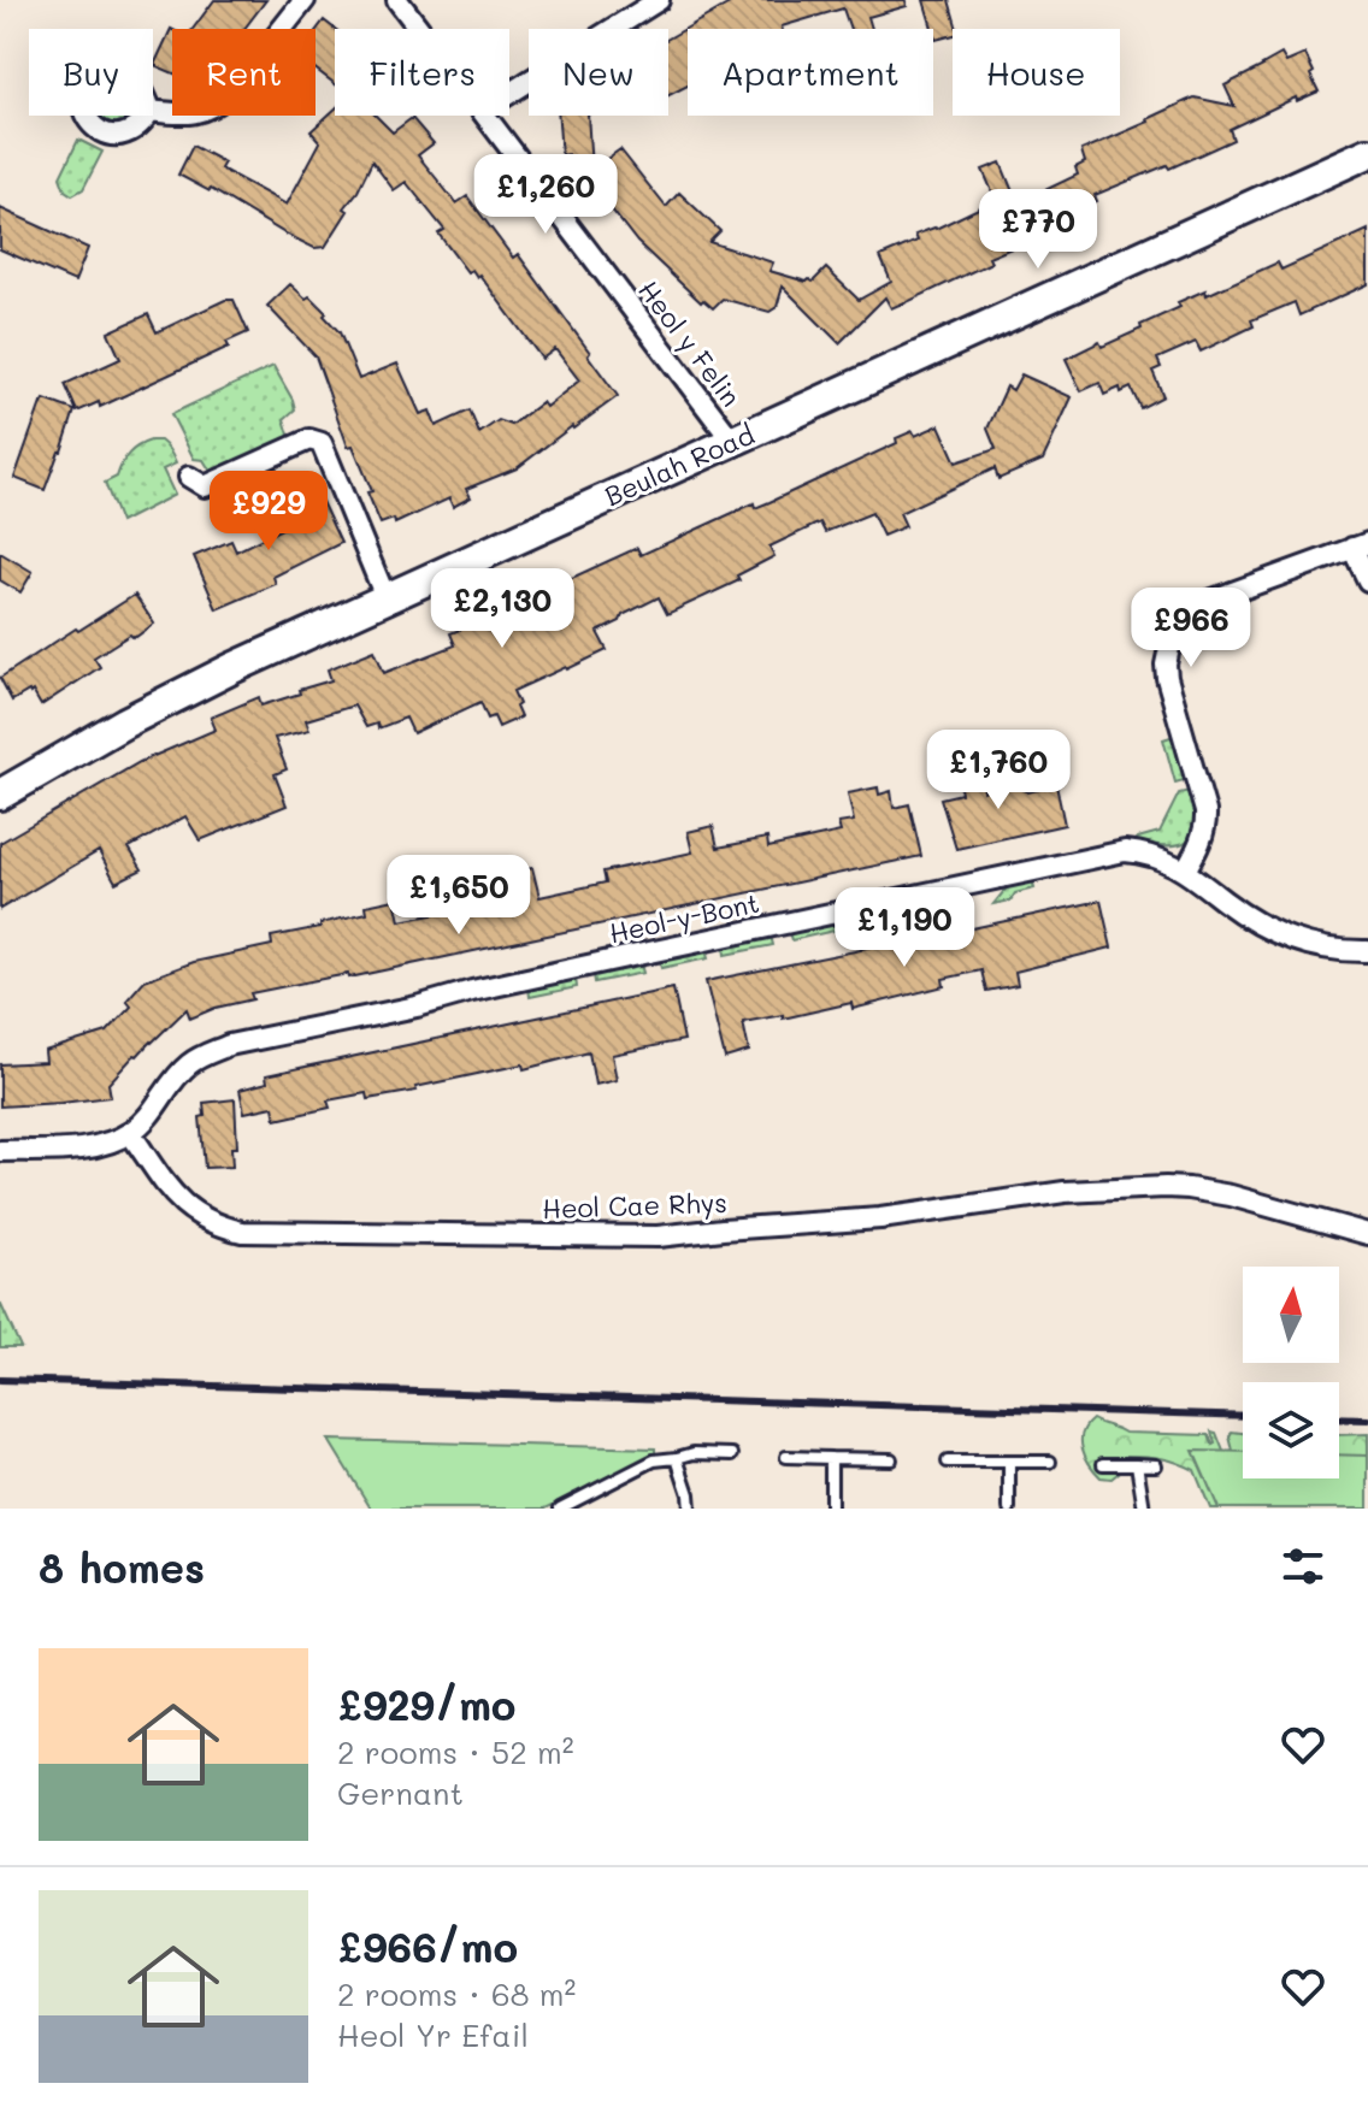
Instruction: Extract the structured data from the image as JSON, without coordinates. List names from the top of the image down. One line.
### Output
{"streets":{"street":["Heol y Felin","Beulah Road","Heol-y-Bont","Heol Cae Rhys"]},"crossings":[["Heol y Felin","Beulah Road"],["Heol-y-Bont","Heol Cae Rhys"]],"north":"top","page":{"chip":["Buy","Rent","Filters","New","Apartment","House"],"price":["£1,260","£770","£929","£2,130","£966","£1,760","£1,650","£1,190"],"heading":"8 homes","list":[{"name":"£929/mo","note":"2 rooms · 52 m² · Gernant"},{"name":"£966/mo","note":"2 rooms · 68 m² · Heol Yr Efail"}]}}
